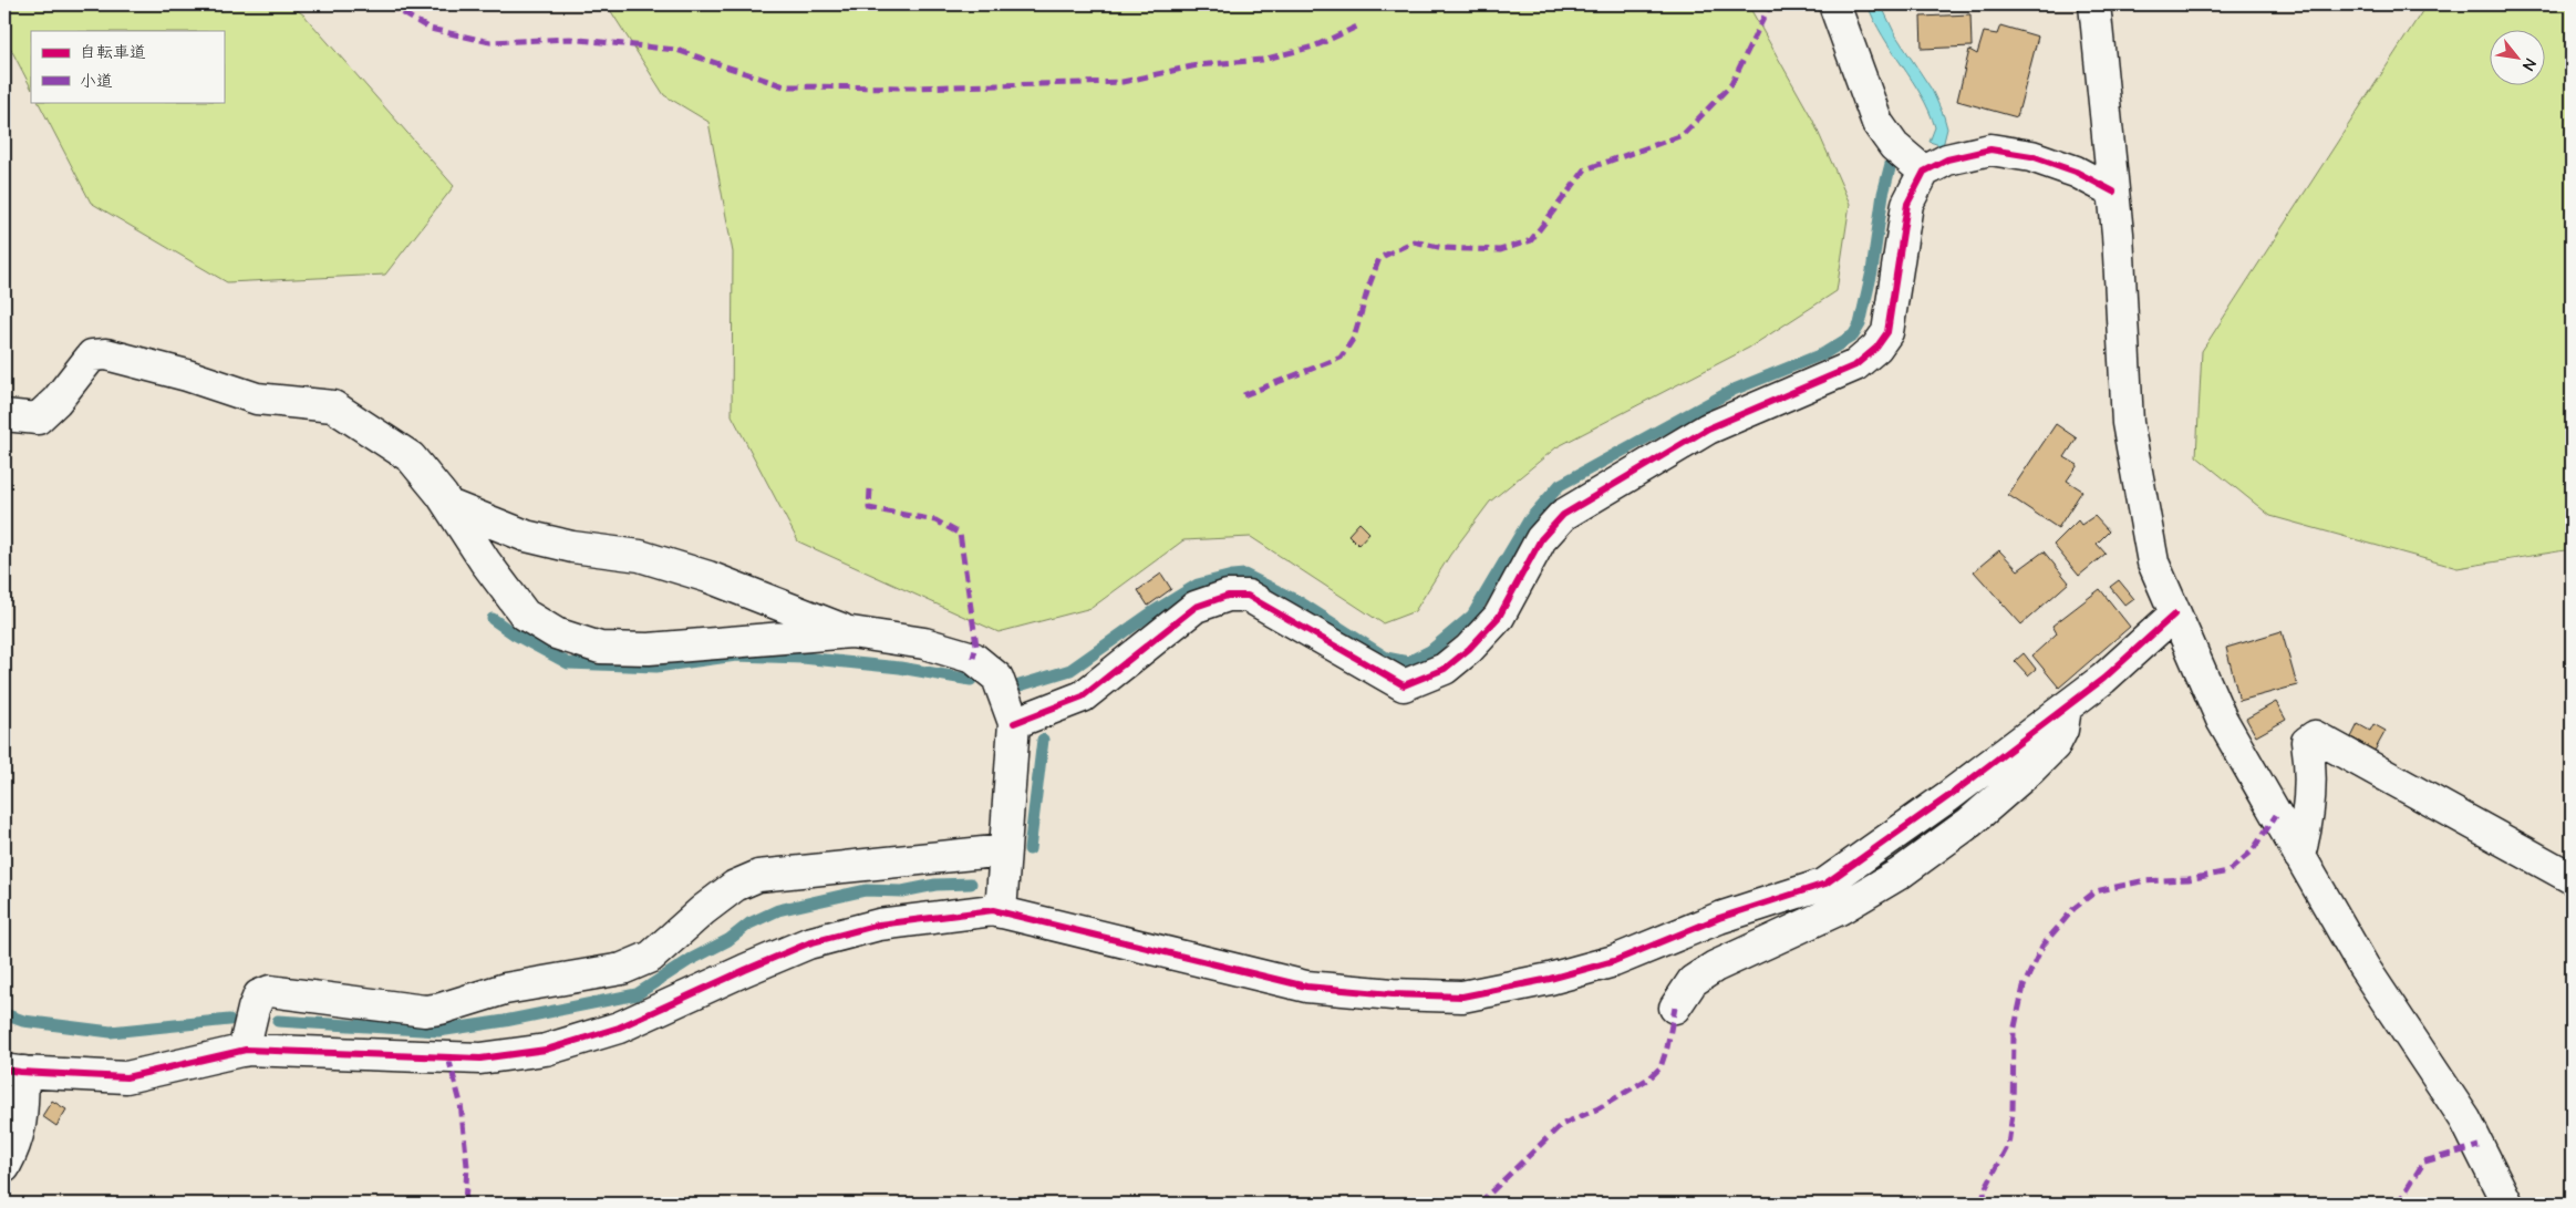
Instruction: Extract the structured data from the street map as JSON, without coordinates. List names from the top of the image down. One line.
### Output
{"legend":["自転車道","小道"],"north":"bottom right"}
